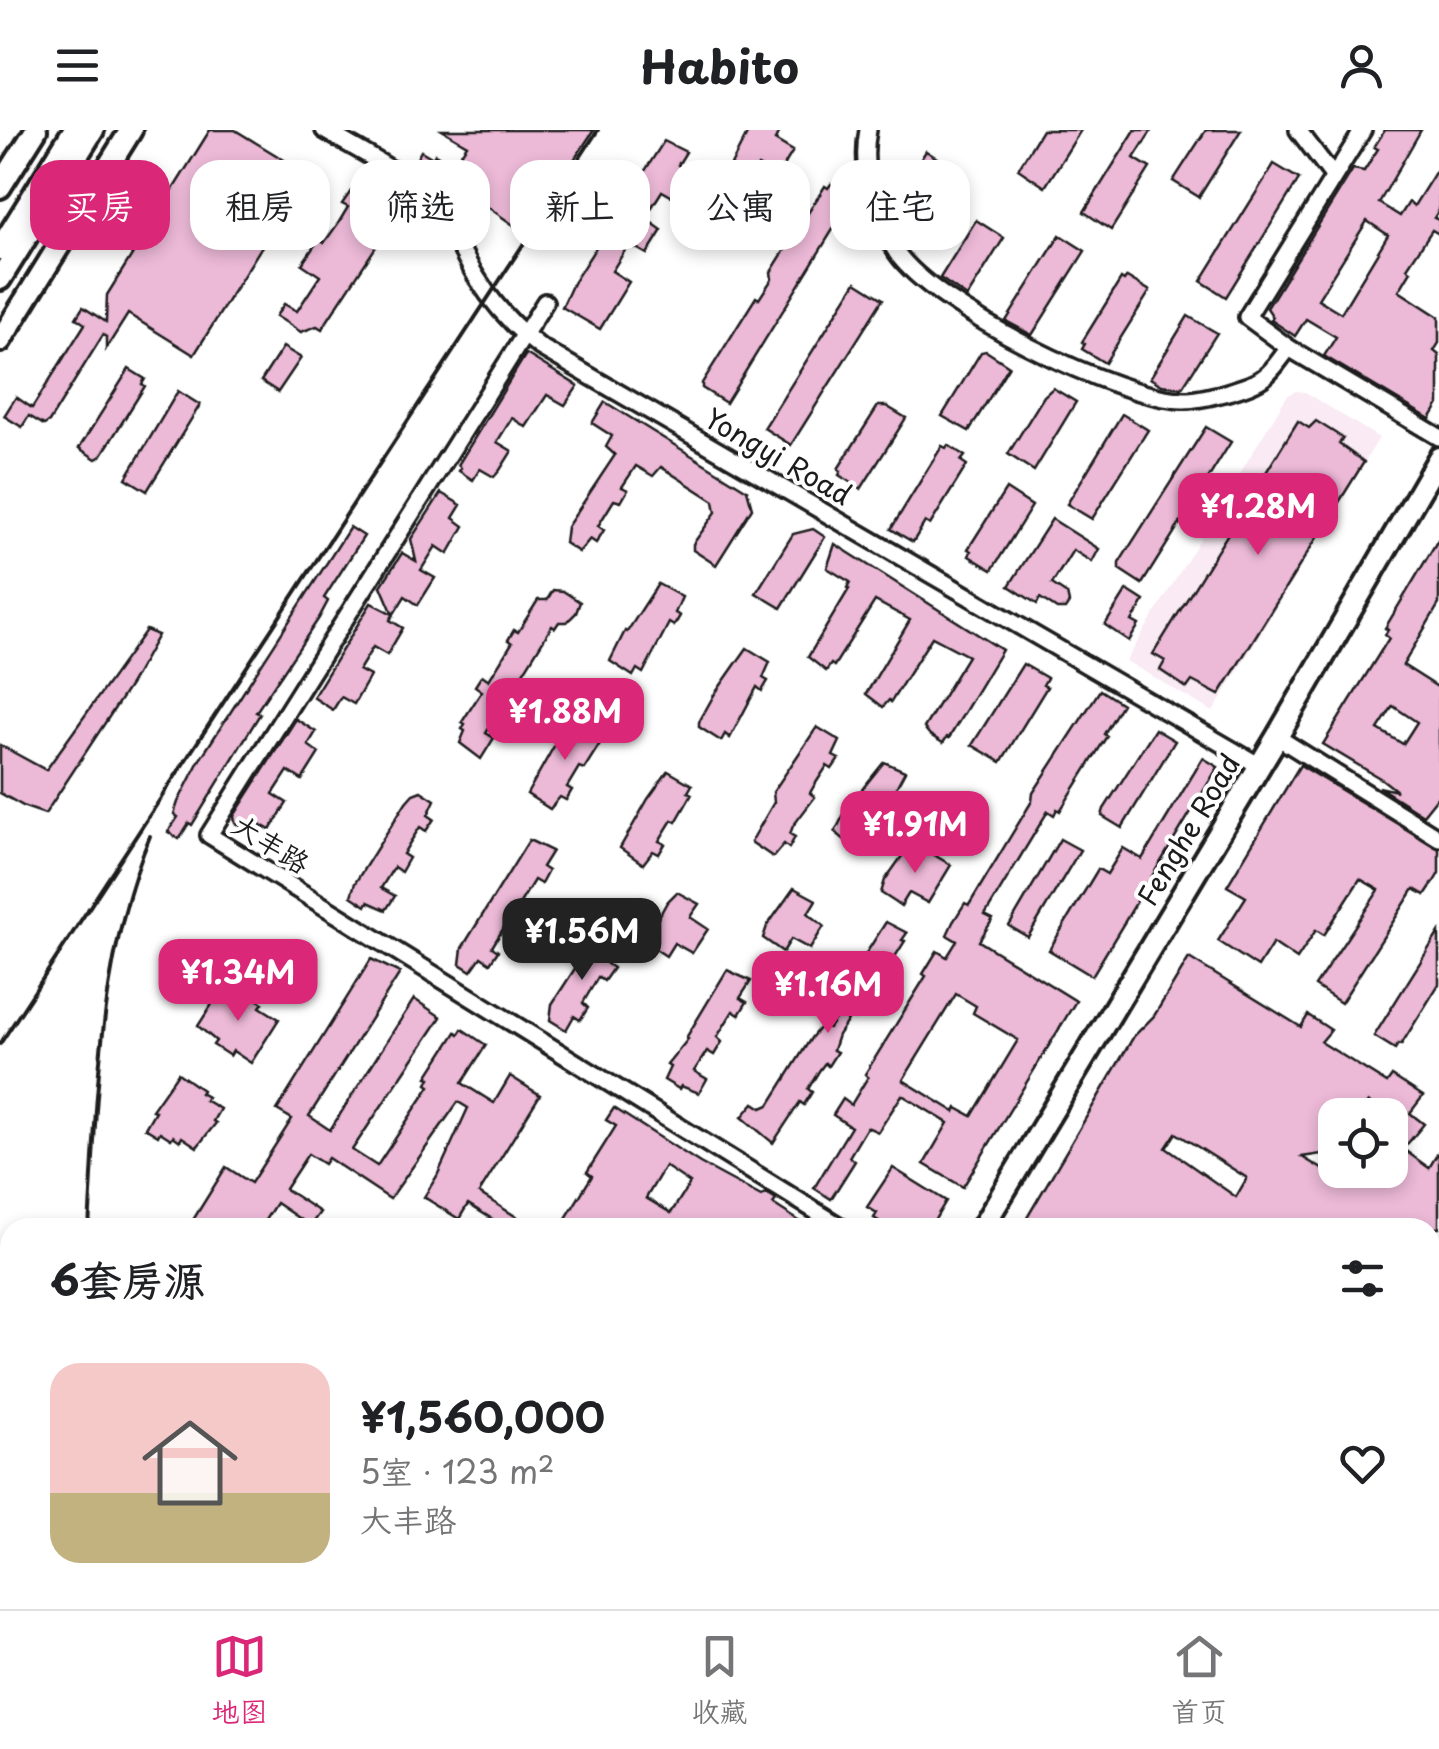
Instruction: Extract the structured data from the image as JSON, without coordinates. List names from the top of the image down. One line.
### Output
{"streets":{"main road":["Fenghe Road"],"street":["Yongyi Road","大丰路"]},"crossings":[["Yongyi Road","Fenghe Road"],["Yongyi Road","大丰路"]],"page":{"header":"Habito","chip":["买房","租房","筛选","新上","公寓","住宅"],"price":["¥1.28M","¥1.88M","¥1.91M","¥1.56M","¥1.34M","¥1.16M"],"heading":"6套房源","list":[{"name":"¥1,560,000","note":"5室 · 123 m² · 大丰路"}],"tabs":["地图","收藏","首页"]}}
